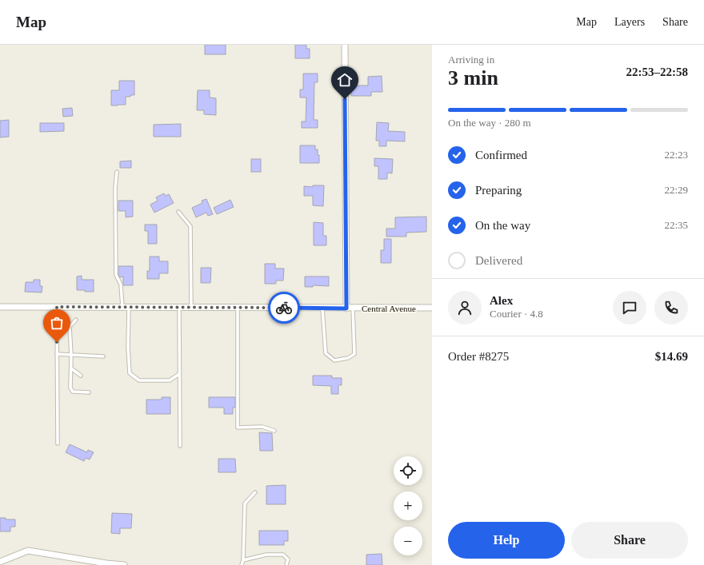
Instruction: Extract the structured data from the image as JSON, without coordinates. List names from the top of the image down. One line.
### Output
{"streets":{"street":["Central Avenue"]},"page":{"header":"Map","nav":["Map","Layers","Share"],"heading":["3 min","Arriving in","22:53–22:58"],"panel":["Alex","Courier · 4.8","Order #8275","$14.69"],"bar":"On the way · 280 m","list":[["Confirmed","22:23"],["Preparing","22:29"],["On the way","22:35"],"Delivered"],"map_buttons":["+","−"],"buttons":["Help","Share"]}}
